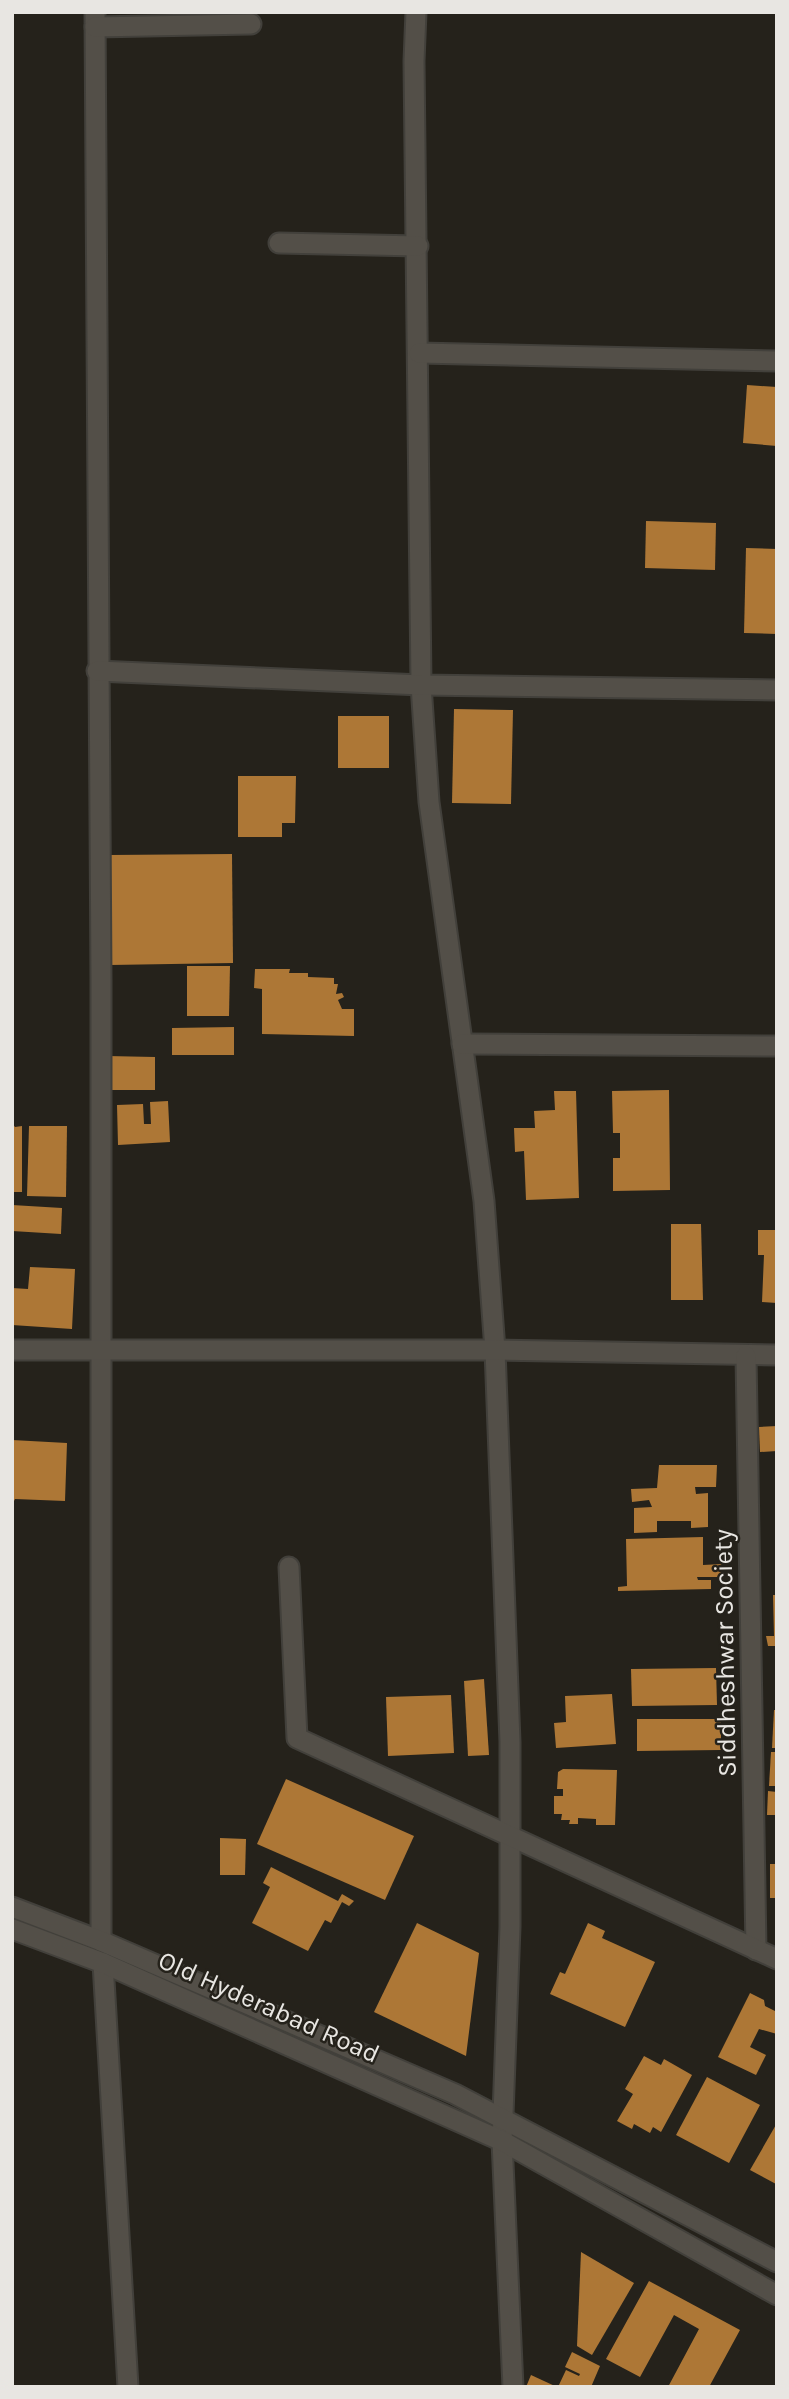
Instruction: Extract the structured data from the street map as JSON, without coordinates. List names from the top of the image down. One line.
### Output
{"streets":{"street":["Siddheshwar Society","Old Hyderabad Road"]}}
